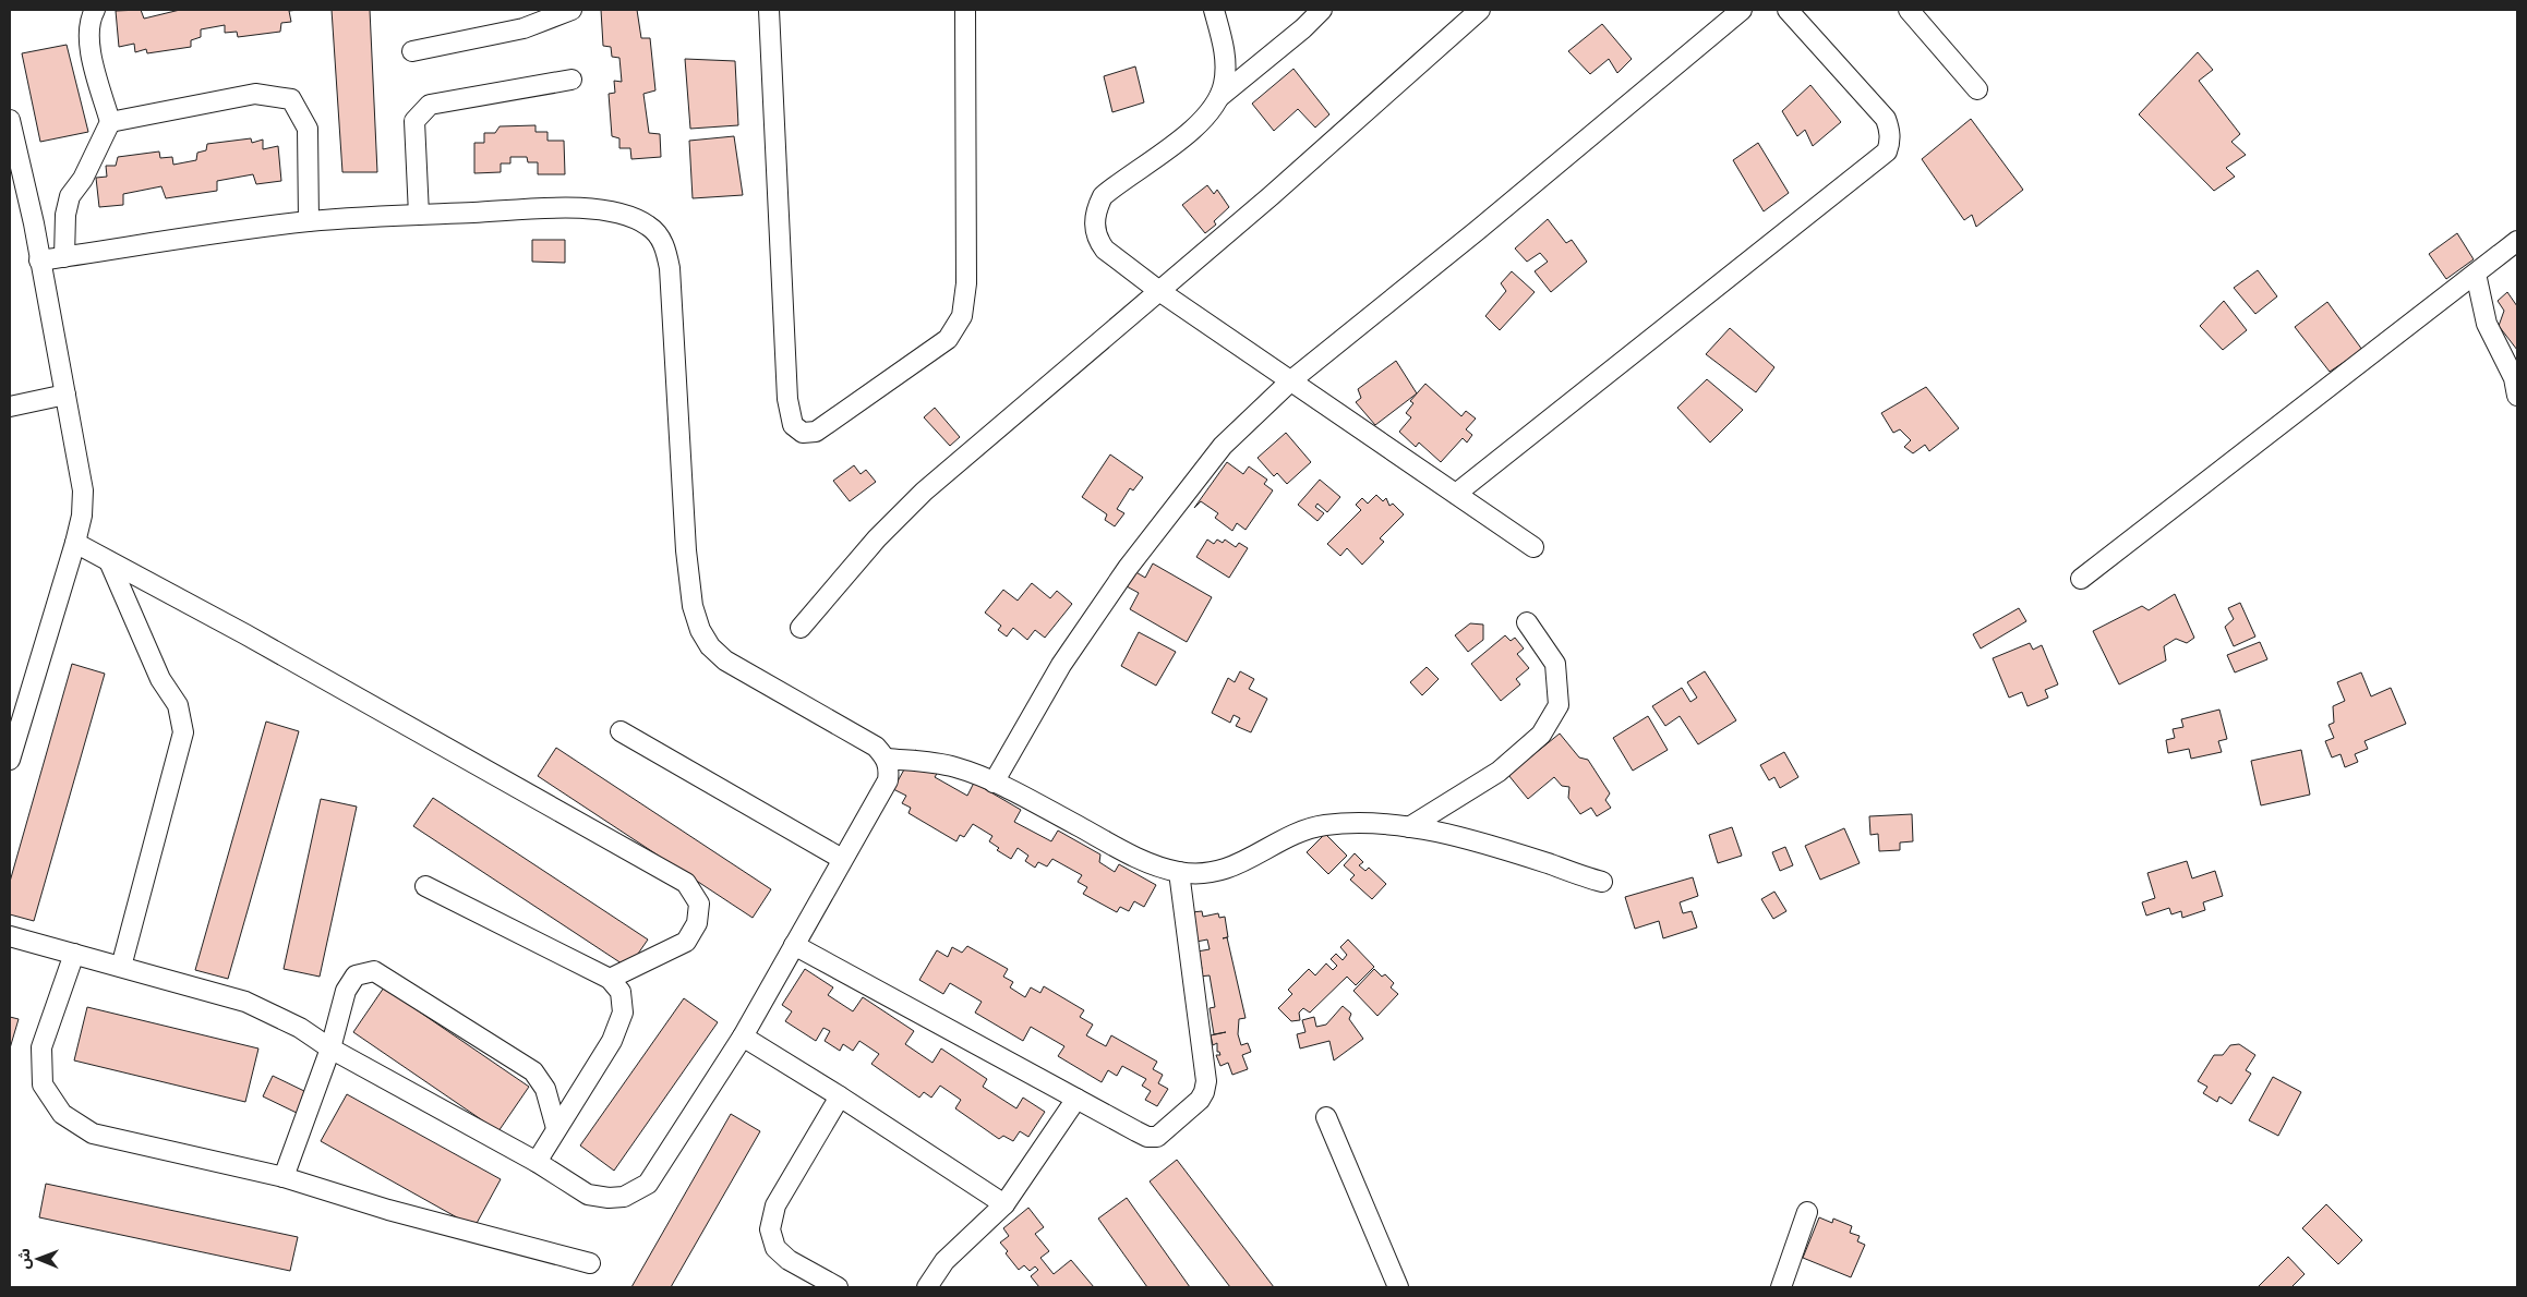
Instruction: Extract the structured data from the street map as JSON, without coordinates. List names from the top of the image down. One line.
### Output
{"north":"left"}
